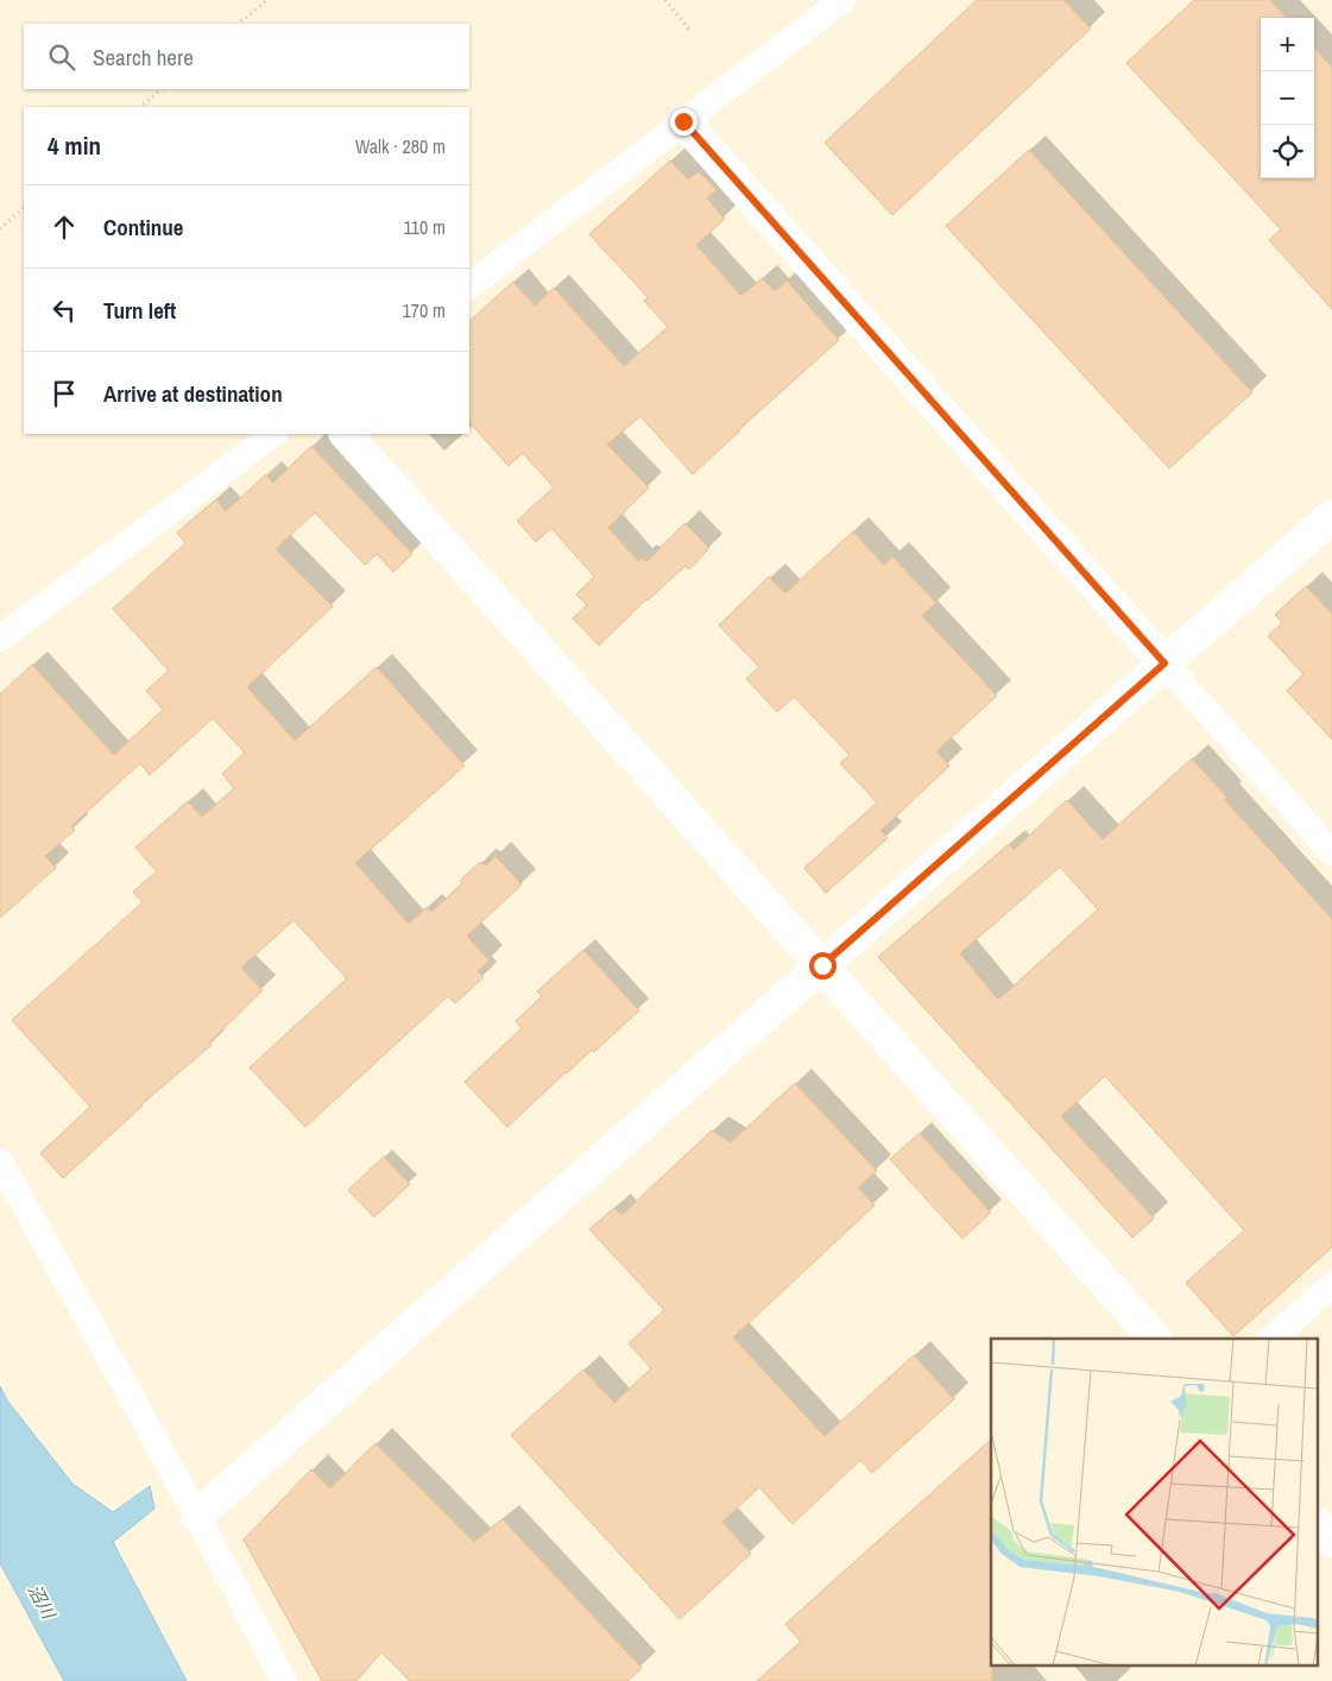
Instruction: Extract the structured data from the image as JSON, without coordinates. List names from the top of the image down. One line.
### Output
{"water":["沼川"],"page":{"map_buttons":["+","−"],"search":"Search here","heading":["4 min","Walk · 280 m"],"list":[["Continue","110 m"],["Turn left","170 m"],"Arrive at destination"]}}
